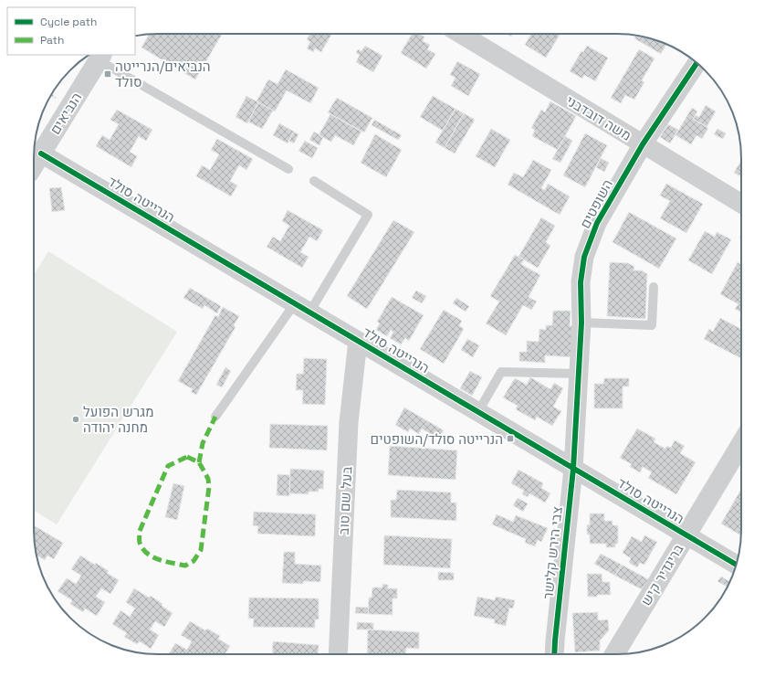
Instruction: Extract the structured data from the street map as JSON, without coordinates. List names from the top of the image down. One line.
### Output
{"streets":{"street":["הנביאים","משה דובדבני","הנרייטה סולד","השופטים","בעל שם טוב","צבי הירש קלישר","בריגדיר קיש"]},"crossings":[["הנביאים","הנרייטה סולד"],["משה דובדבני","השופטים"],["הנרייטה סולד","השופטים"],["הנרייטה סולד","בעל שם טוב"],["הנרייטה סולד","צבי הירש קלישר"],["הנרייטה סולד","בריגדיר קיש"],["השופטים","צבי הירש קלישר"]],"places":{"transit":["הנביאים/הנרייטה סולד","הנרייטה סולד/השופטים"],"other":["מגרש הפועל מחנה יהודה"]},"legend":["Cycle path","Path"]}
